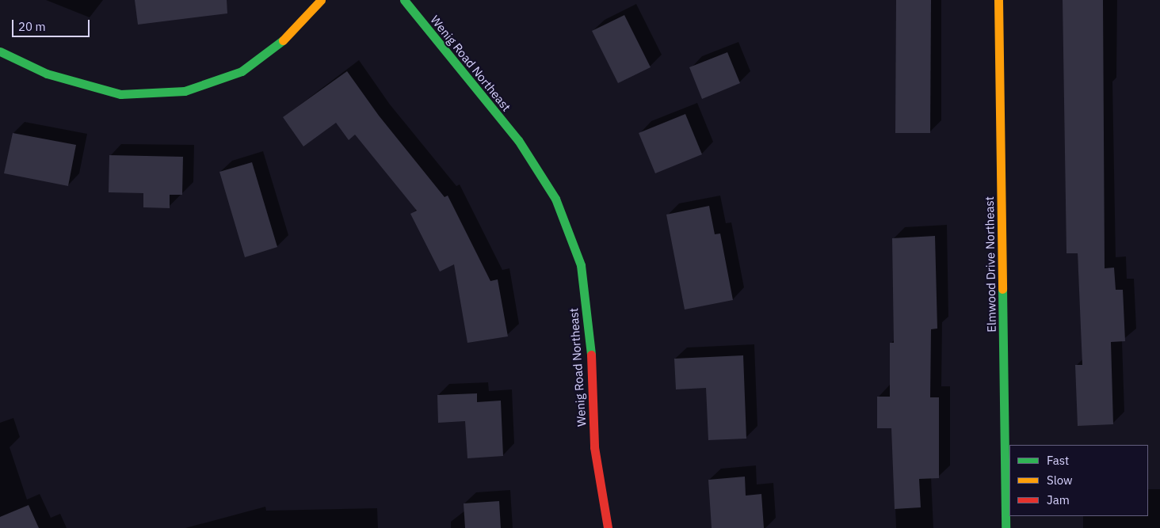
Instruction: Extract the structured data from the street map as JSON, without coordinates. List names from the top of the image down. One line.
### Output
{"streets":{"street":["Wenig Road Northeast","Elmwood Drive Northeast"]},"legend":["Fast","Slow","Jam"],"scale_bar":"20 m"}
